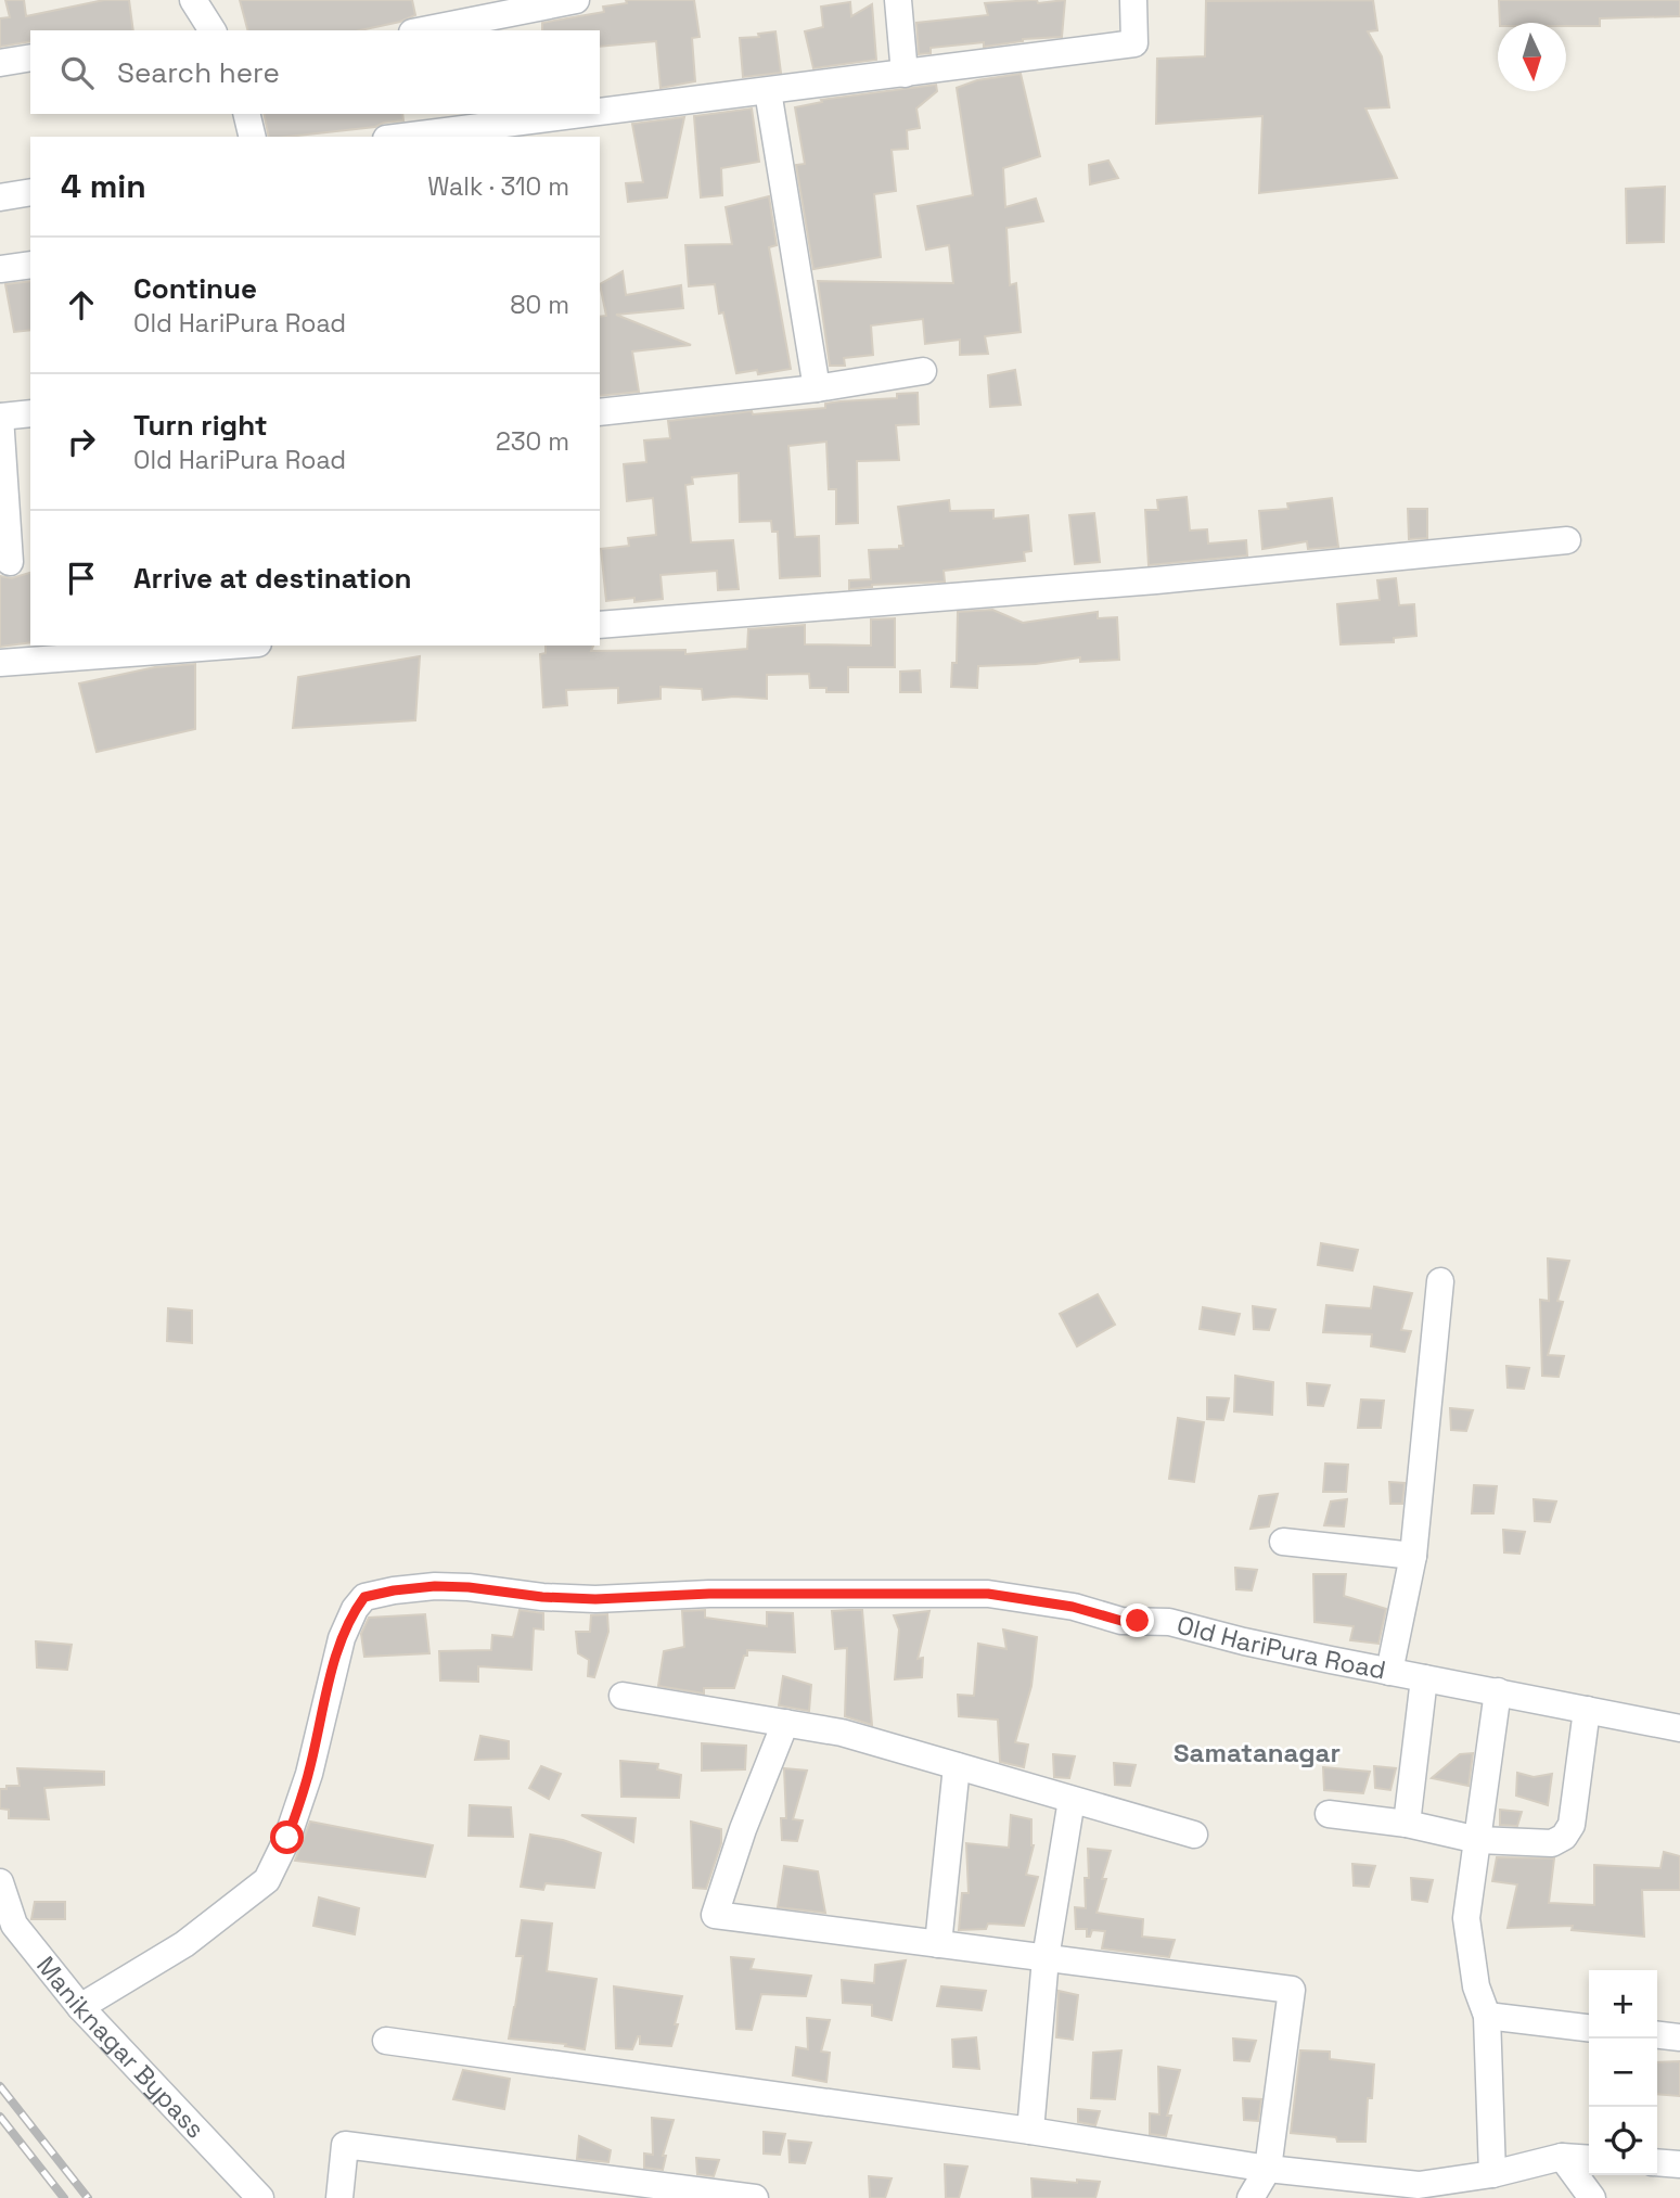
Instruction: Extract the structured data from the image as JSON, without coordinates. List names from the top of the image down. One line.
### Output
{"streets":{"street":["Old HariPura Road","Maniknagar Bypass"]},"crossings":[["Old HariPura Road","Maniknagar Bypass"]],"districts":["Samatanagar"],"north":"bottom","page":{"search":"Search here","heading":["4 min","Walk · 310 m"],"list":[["Continue","Old HariPura Road","80 m"],["Turn right","Old HariPura Road","230 m"],"Arrive at destination"],"map_buttons":["+","−"]}}
